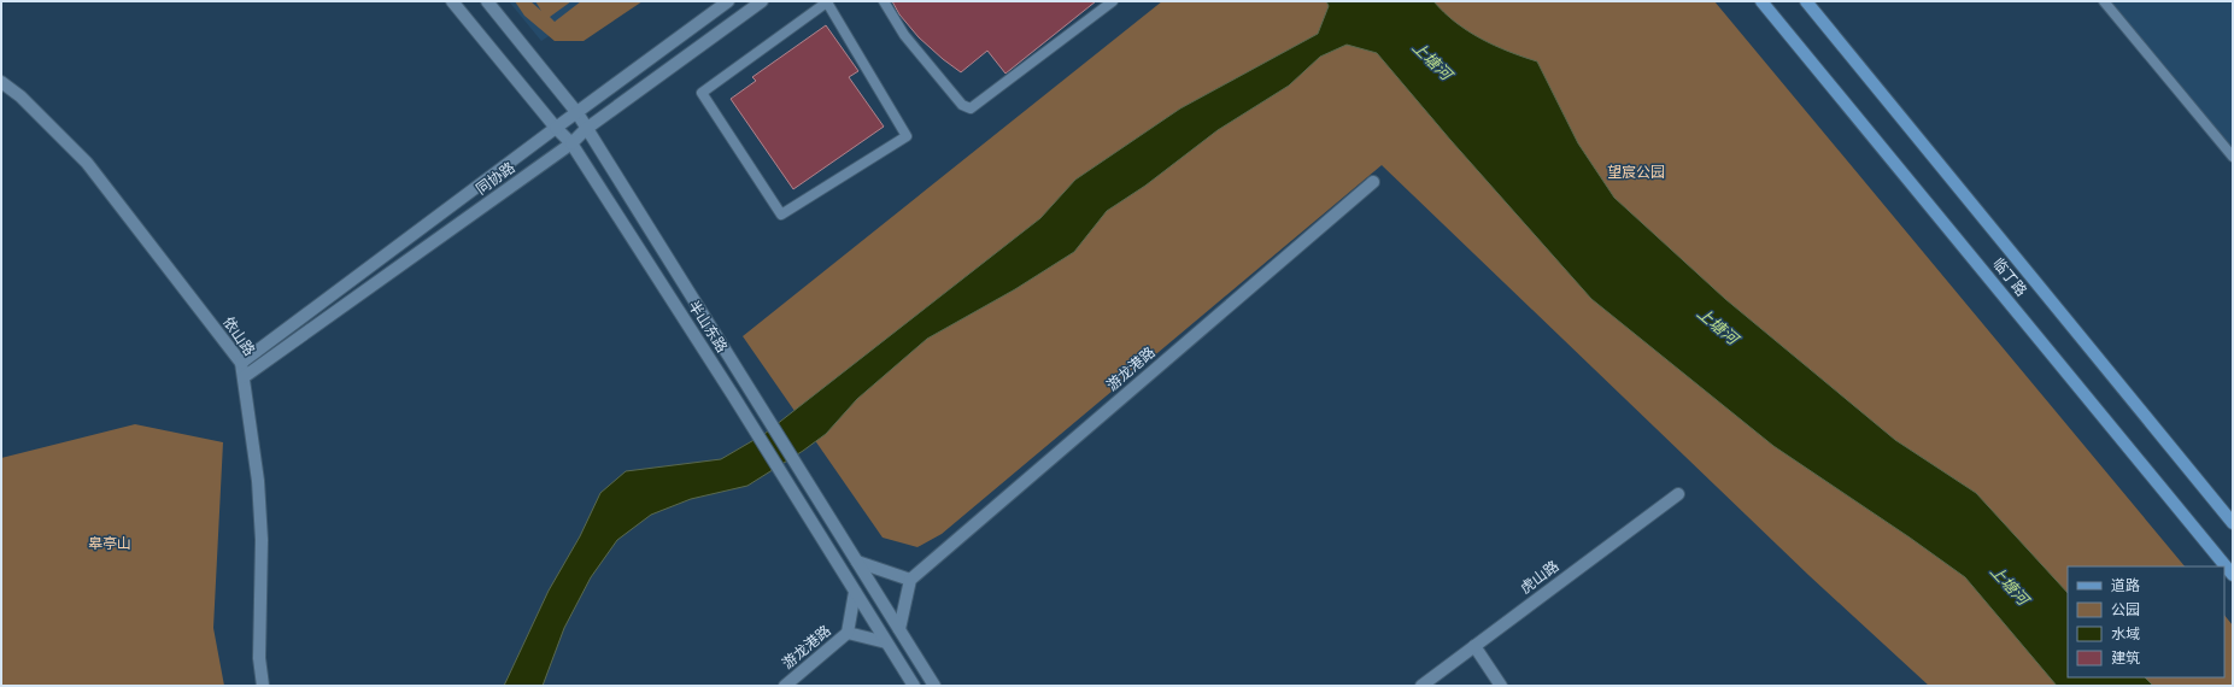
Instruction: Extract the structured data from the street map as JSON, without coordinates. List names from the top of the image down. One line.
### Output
{"streets":{"main road":["临丁路"],"street":["同协路","半山东路","依山路","游龙港路","虎山路"]},"crossings":[["同协路","半山东路"],["同协路","依山路"],["半山东路","游龙港路"]],"water":["上塘河"],"parks":["望宸公园","皋亭山"],"legend":["道路","公园","水域","建筑"]}
